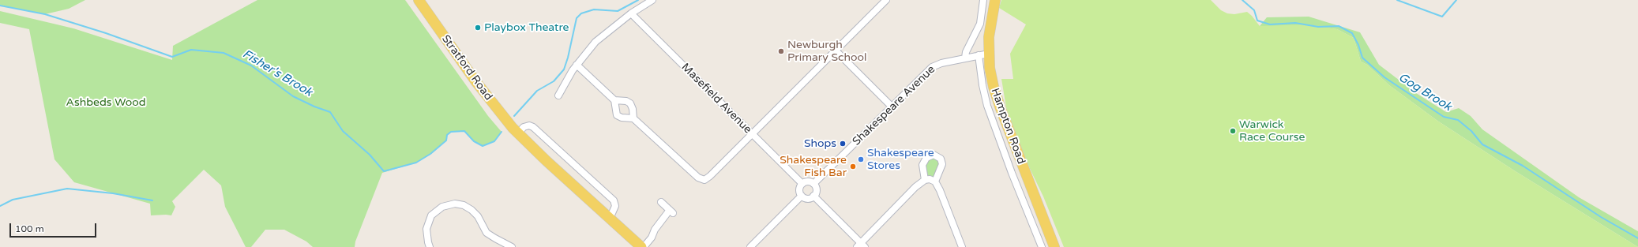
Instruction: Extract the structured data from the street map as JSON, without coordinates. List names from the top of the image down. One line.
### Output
{"streets":{"main road":["Stratford Road","Hampton Road"],"street":["Masefield Avenue","Shakespeare Avenue"]},"crossings":[["Masefield Avenue","Shakespeare Avenue"],["Shakespeare Avenue","Hampton Road"]],"water":["Fisher's Brook","Gog Brook"],"parks":["Ashbeds Wood"],"places":["Playbox Theatre","Newburgh Primary School","Warwick Race Course","Shops","Shakespeare Stores","Shakespeare Fish Bar"],"scale_bar":"100 m"}
